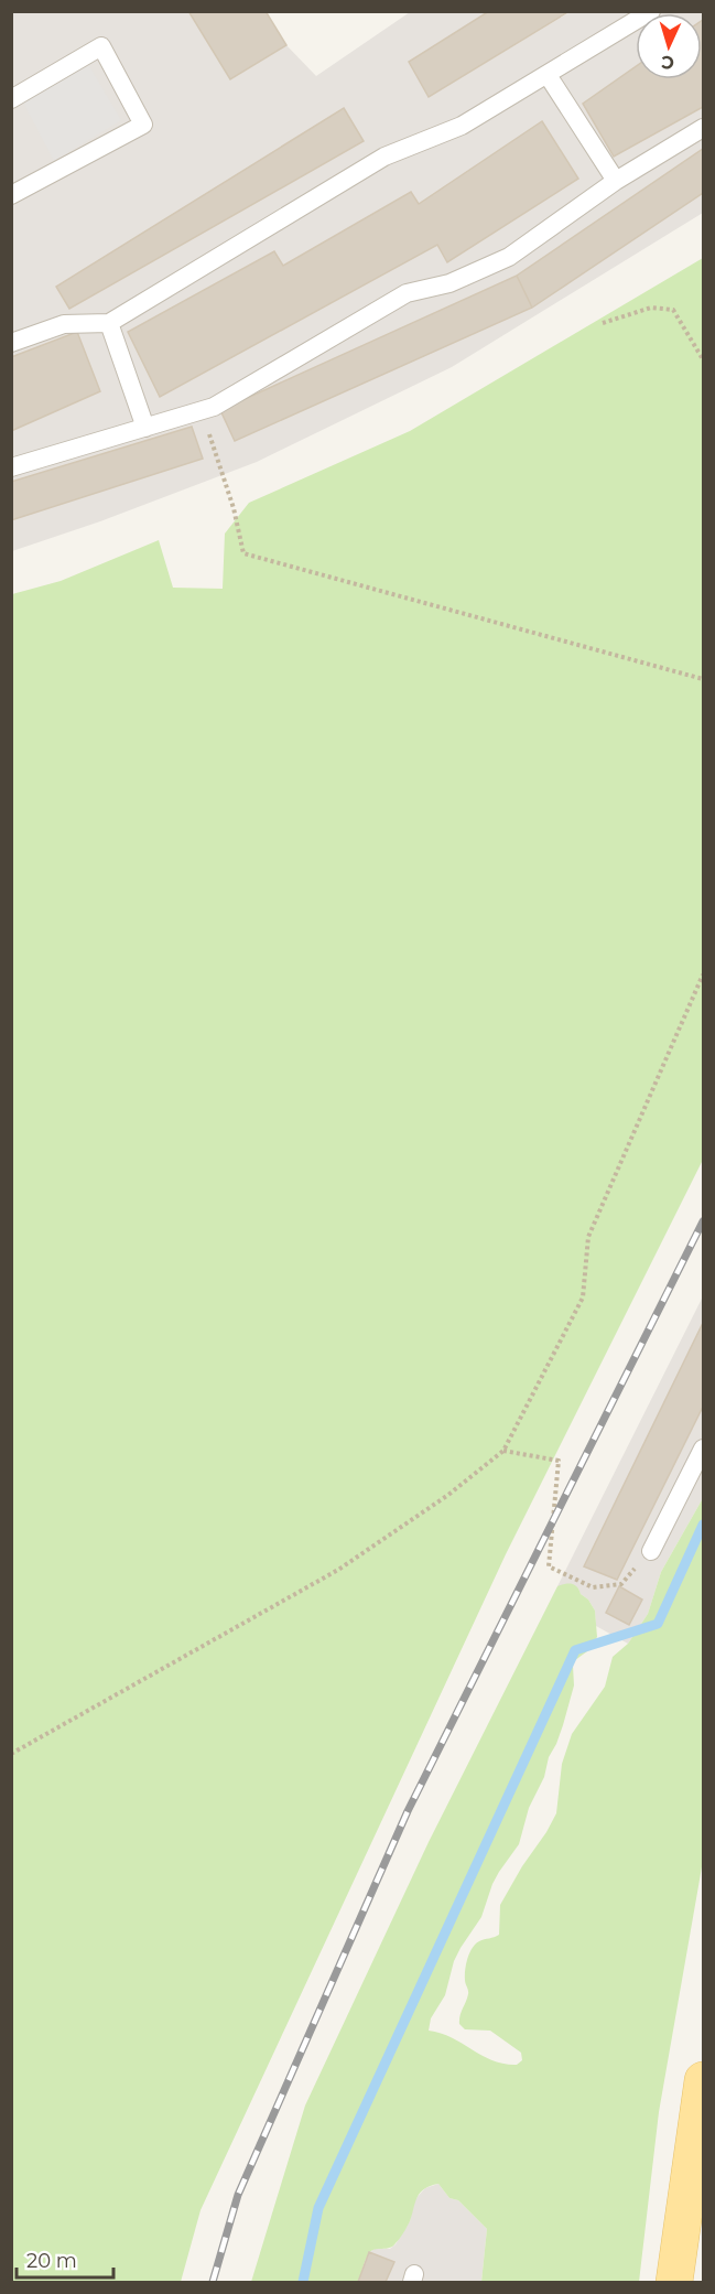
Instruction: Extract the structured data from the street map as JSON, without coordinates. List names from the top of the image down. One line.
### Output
{"scale_bar":"20 m","north":"bottom"}
